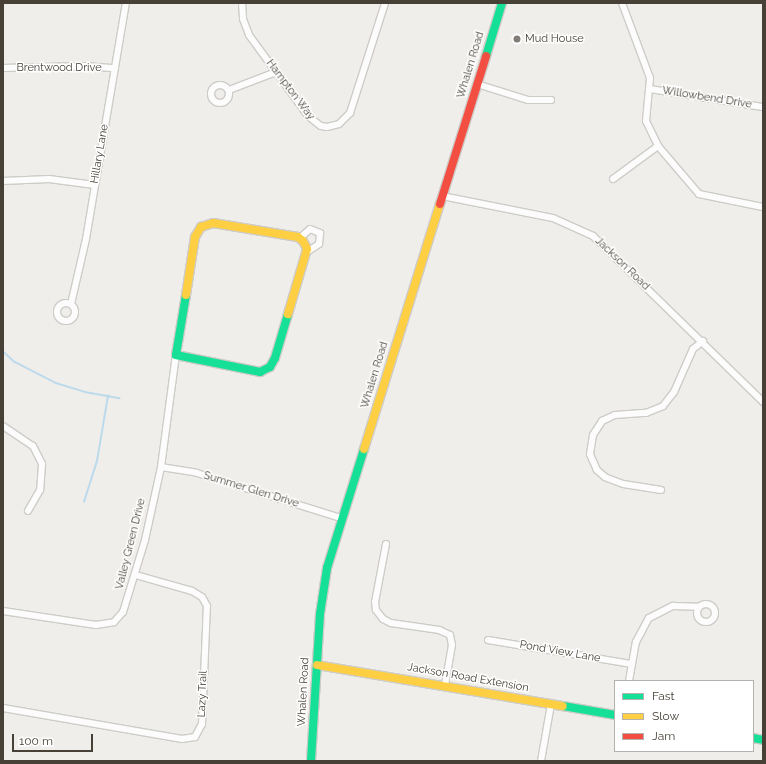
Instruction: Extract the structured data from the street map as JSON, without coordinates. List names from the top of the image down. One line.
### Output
{"streets":{"street":["Whalen Road","Brentwood Drive","Hampton Way","Willowbend Drive","Hillary Lane","Jackson Road","Summer Glen Drive","Valley Green Drive","Pond View Lane","Jackson Road Extension","Lazy Trail"]},"crossings":[["Whalen Road","Jackson Road"],["Whalen Road","Summer Glen Drive"],["Whalen Road","Jackson Road Extension"],["Brentwood Drive","Hillary Lane"],["Summer Glen Drive","Valley Green Drive"],["Valley Green Drive","Lazy Trail"]],"places":["Mud House"],"legend":["Fast","Slow","Jam"],"scale_bar":"100 m"}
